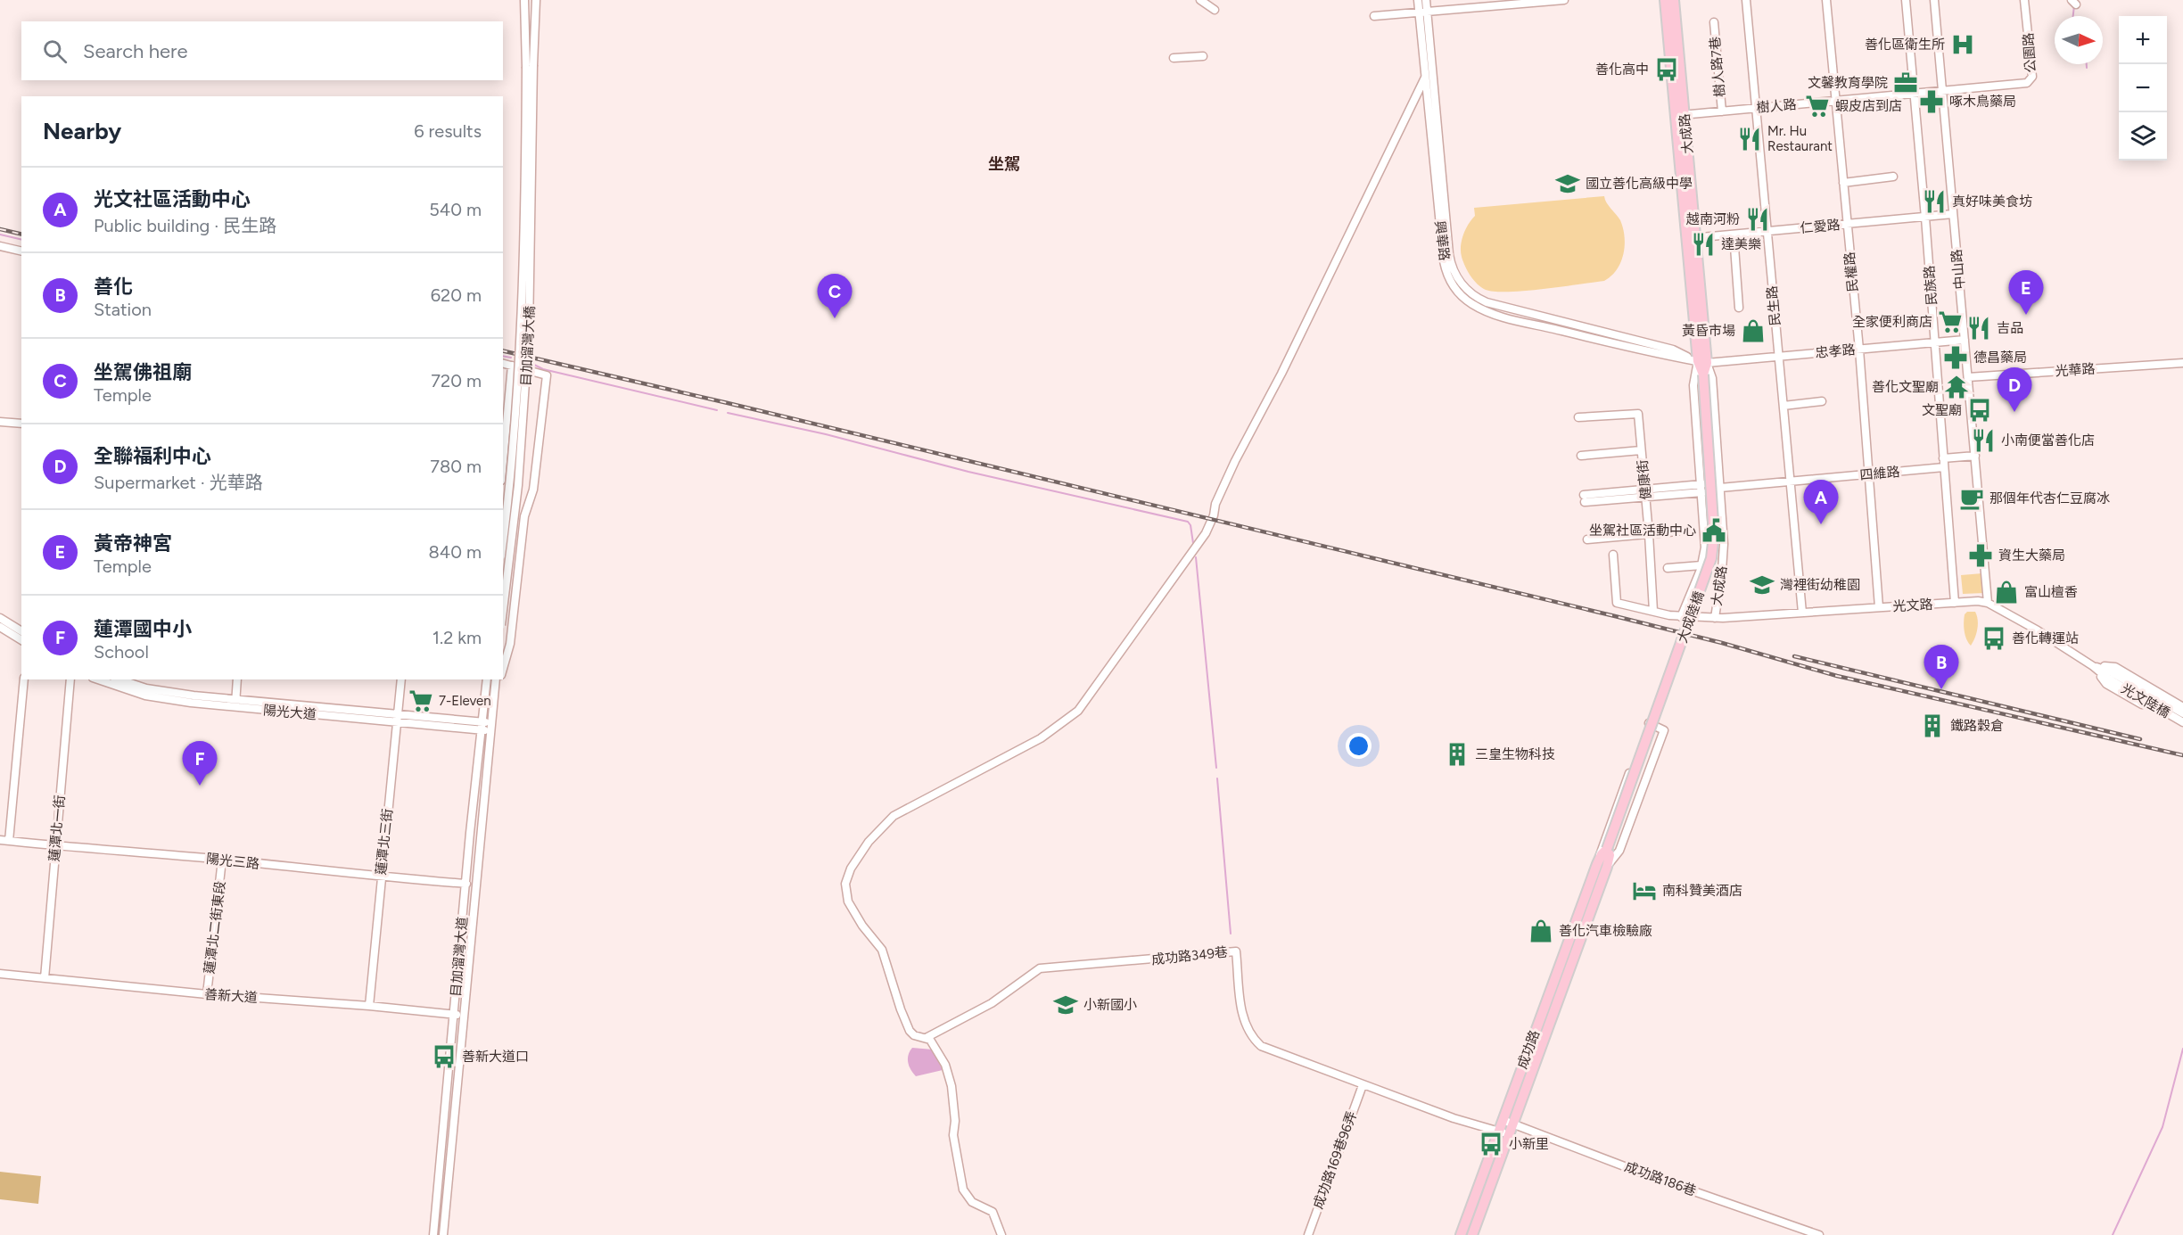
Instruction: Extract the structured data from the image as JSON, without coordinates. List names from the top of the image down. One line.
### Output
{"streets":{"main road":["大成路","大成陸橋","成功路"],"street":["公園路","樹人路7巷","樹人路","仁愛路","興華路","中山路","民權路","民族路","民生路","目加溜灣大橋","忠孝路","光華路","四維路","健康街","光文路","光文陸橋","陽光大道","蓮潭北一街","蓮潭北三街","陽光三路","蓮潭北二街東段","成功路349巷","目加溜灣大道","善新大道","成功路169巷96弄","成功路186巷"]},"crossings":[["公園路","樹人路"],["公園路","中山路"],["樹人路7巷","樹人路"],["樹人路","大成路"],["樹人路","中山路"],["樹人路","民權路"],["樹人路","民族路"],["樹人路","民生路"],["大成路","仁愛路"],["大成路","興華路"],["大成路","忠孝路"],["大成路","四維路"],["大成路","光文路"],["大成路","大成陸橋"],["仁愛路","中山路"],["仁愛路","民權路"],["仁愛路","民族路"],["仁愛路","民生路"],["興華路","忠孝路"],["中山路","忠孝路"],["中山路","光華路"],["中山路","光文路"],["民權路","忠孝路"],["民權路","四維路"],["民權路","光文路"],["民族路","忠孝路"],["民族路","四維路"],["民族路","光文路"],["民生路","忠孝路"],["民生路","四維路"],["民生路","光文路"],["健康街","光文路"],["大成陸橋","成功路"],["陽光大道","蓮潭北三街"],["陽光大道","目加溜灣大道"],["蓮潭北一街","陽光三路"],["蓮潭北一街","善新大道"],["蓮潭北三街","陽光三路"],["蓮潭北三街","善新大道"],["陽光三路","蓮潭北二街東段"],["陽光三路","目加溜灣大道"],["蓮潭北二街東段","善新大道"],["成功路349巷","成功路"],["成功路349巷","成功路169巷96弄"],["目加溜灣大道","善新大道"],["成功路","成功路186巷"]],"districts":["坐駕"],"places":{"hospital":["善化區衛生所"],"bus stop":["善化高中","文聖廟","善化轉運站","善新大道口","小新里"],"office":["文馨教育學院"],"pharmacy":["啄木鳥藥局","德昌藥局","資生大藥局"],"supermarket":["蝦皮店到店","全家便利商店","7-Eleven"],"restaurant":["Mr. Hu Restaurant","真好味美食坊","越南河粉","達美樂","吉品","小南便當善化店"],"school or university":["國立善化高級中學","灣裡街幼稚園","小新國小"],"shop":["黃昏市場","富山檀香","善化汽車檢驗廠"],"temple":["善化文聖廟"],"cafe":["那個年代杏仁豆腐冰"],"public building":["坐駕社區活動中心"],"building":["鐵路穀倉","三皇生物科技"],"hotel":["南科贊美酒店"]},"north":"right","page":{"map_buttons":["+","−"],"search":"Search here","heading":["Nearby","6 results"],"list":[{"mark":"A","name":"光文社區活動中心","note":"Public building · 民生路","value":"540 m"},{"mark":"B","name":"善化","note":"Station","value":"620 m"},{"mark":"C","name":"坐駕佛祖廟","note":"Temple","value":"720 m"},{"mark":"D","name":"全聯福利中心","note":"Supermarket · 光華路","value":"780 m"},{"mark":"E","name":"黃帝神宮","note":"Temple","value":"840 m"},{"mark":"F","name":"蓮潭國中小","note":"School","value":"1.2 km"}],"pins":["E","C","D","A","B","F"]}}
